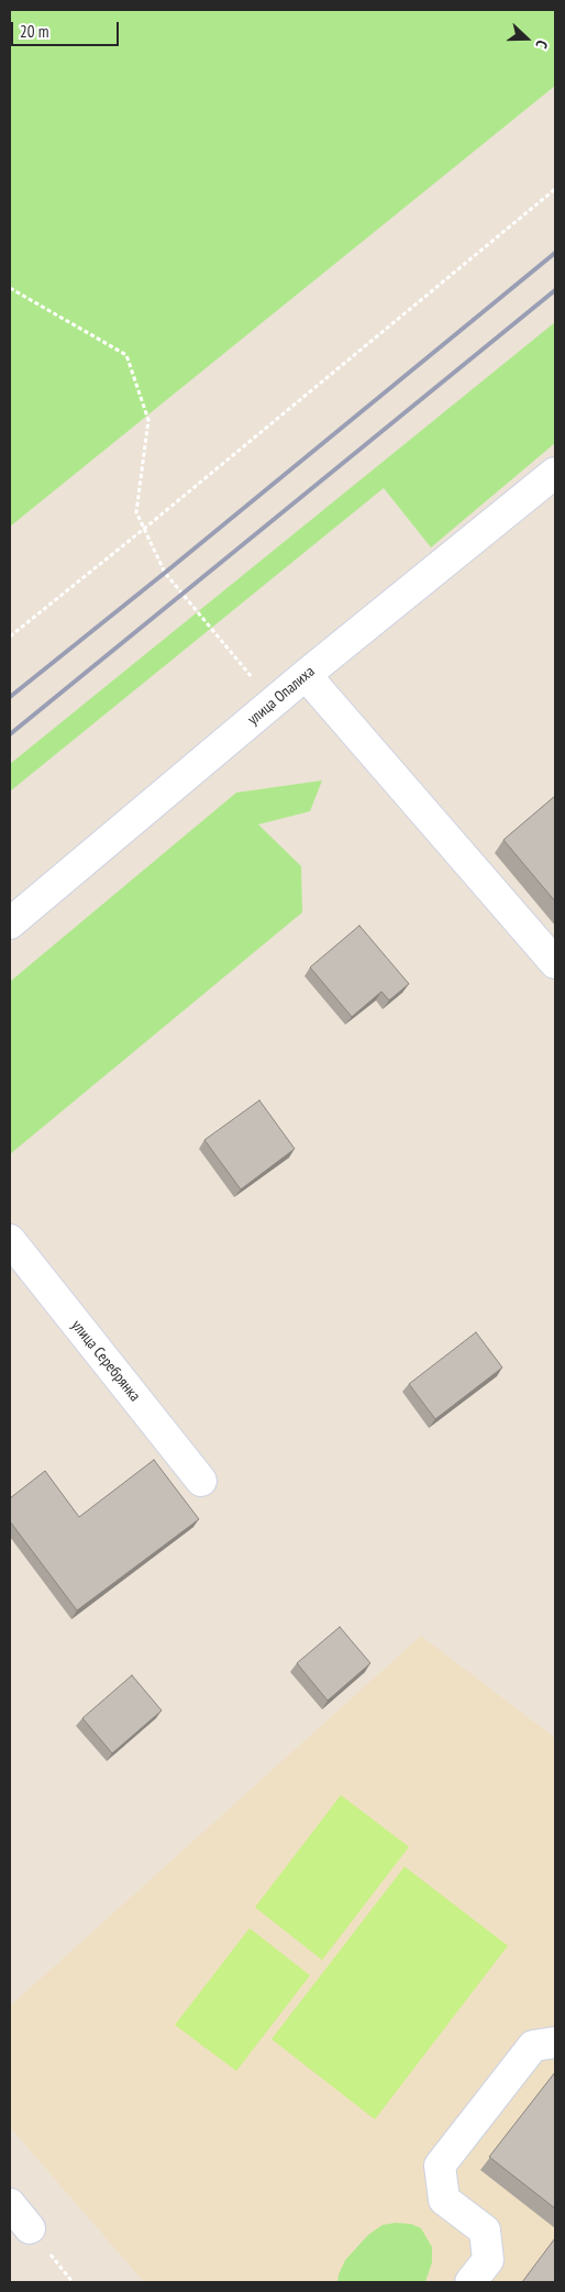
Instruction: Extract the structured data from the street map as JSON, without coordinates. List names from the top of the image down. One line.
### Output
{"streets":{"street":["улица Опалиха","улица Серебрянка"]},"scale_bar":"20 m","north":"right"}
